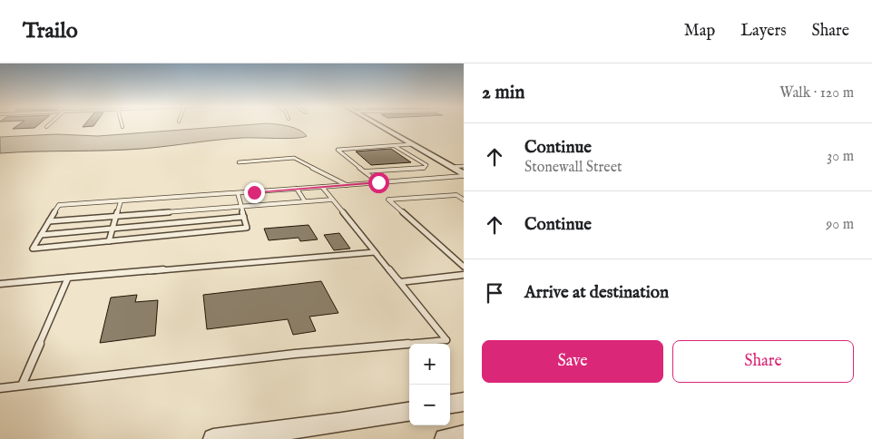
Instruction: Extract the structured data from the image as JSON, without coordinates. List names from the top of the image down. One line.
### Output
{"page":{"header":"Trailo","nav":["Map","Layers","Share"],"heading":["2 min","Walk · 120 m"],"list":[["Continue","Stonewall Street","30 m"],["Continue","90 m"],"Arrive at destination"],"buttons":["Save","Share"],"map_buttons":["+","−"]}}
